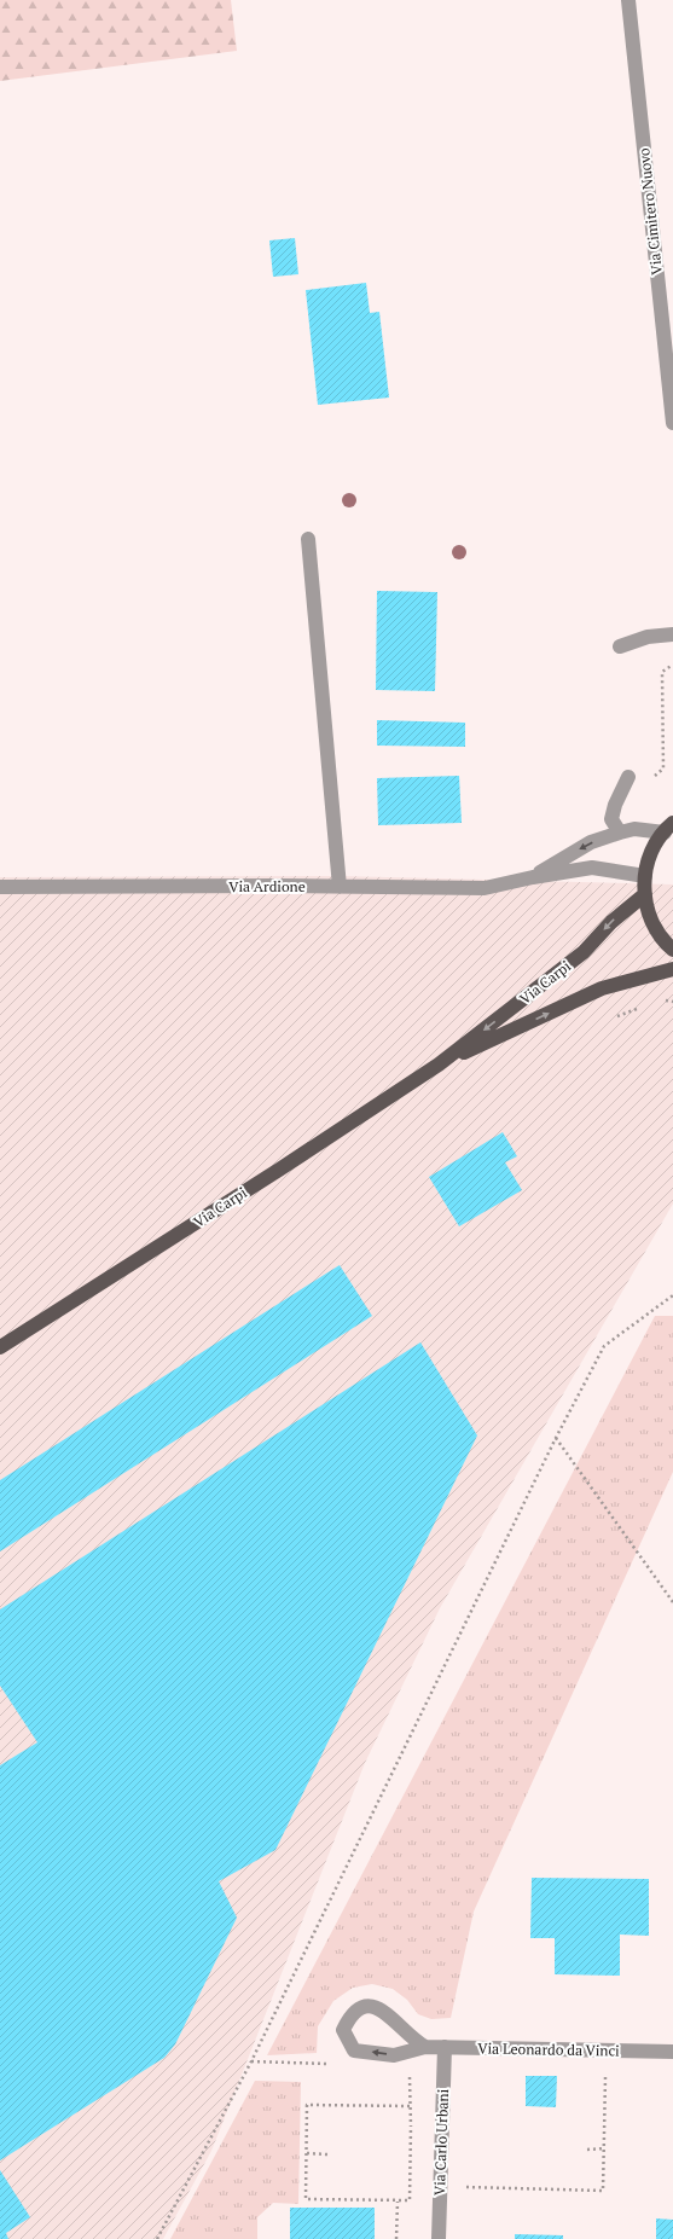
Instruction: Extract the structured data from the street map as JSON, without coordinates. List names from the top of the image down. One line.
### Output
{"streets":{"main road":["Via Carpi"],"street":["Via Cimitero Nuovo","Via Ardione","Via Leonardo da Vinci","Via Carlo Urbani"]},"crossings":[["Via Leonardo da Vinci","Via Carlo Urbani"]]}
